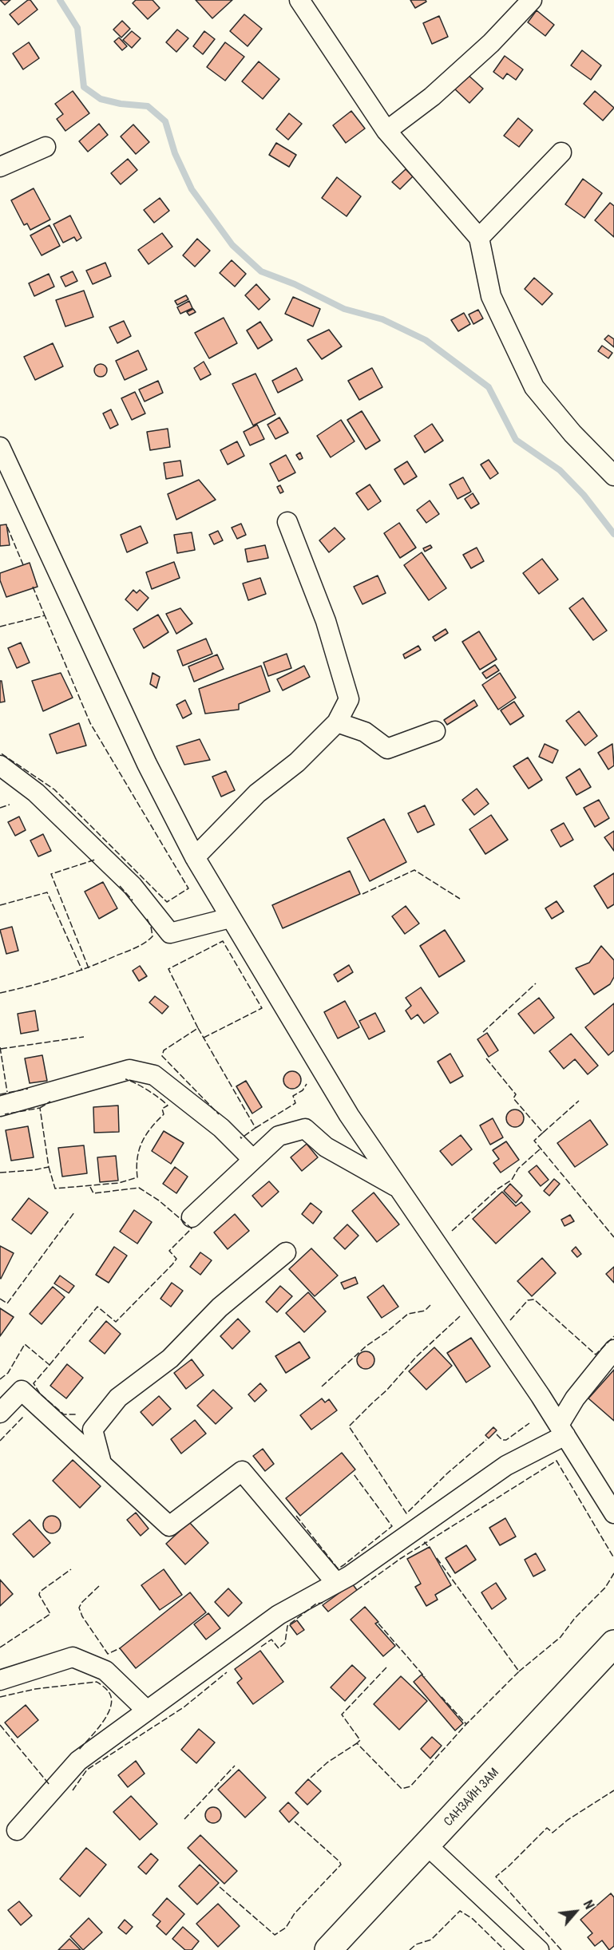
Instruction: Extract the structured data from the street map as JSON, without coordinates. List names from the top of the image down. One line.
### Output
{"streets":{"main road":["САНЗАЙН ЗАМ"]},"north":"top right"}
